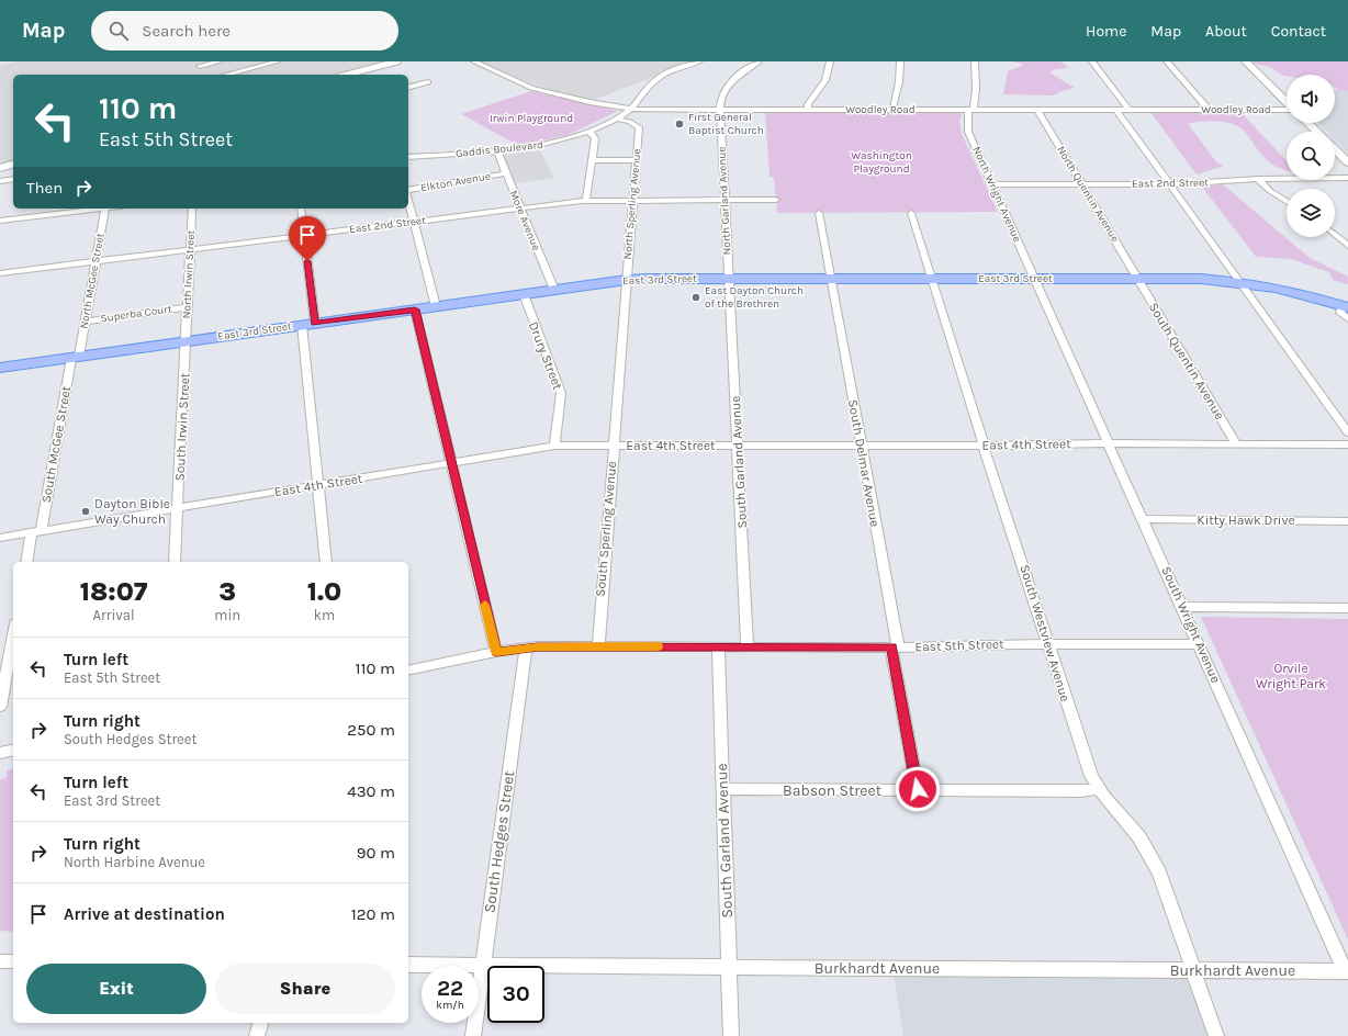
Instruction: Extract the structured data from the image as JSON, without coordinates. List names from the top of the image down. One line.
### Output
{"streets":{"main road":["East 3rd Street"],"street":["Woodley Road","Gaddis Boulevard","Elkton Avenue","East 2nd Street","North Wright Avenue","North Quentin Avenue","North Garland Avenue","North Sperling Avenue","More Avenue","North Irwin Street","North McGee Street","Superba Court","Drury Street","South Quentin Avenue","South Irwin Street","South McGee Street","East 4th Street","South Garland Avenue","South Delmar Avenue","Kitty Hawk Drive","South Sperling Avenue","South Wright Avenue","South Westview Avenue","East 5th Street","Babson Street","South Hedges Street","Burkhardt Avenue"]},"crossings":[["Woodley Road","Gaddis Boulevard"],["Woodley Road","North Wright Avenue"],["Woodley Road","North Quentin Avenue"],["Woodley Road","North Garland Avenue"],["Gaddis Boulevard","North Sperling Avenue"],["Gaddis Boulevard","More Avenue"],["Elkton Avenue","More Avenue"],["East 2nd Street","North Wright Avenue"],["East 2nd Street","North Quentin Avenue"],["East 2nd Street","North Garland Avenue"],["East 2nd Street","North Sperling Avenue"],["East 2nd Street","More Avenue"],["East 2nd Street","North Irwin Street"],["East 2nd Street","North McGee Street"],["North Wright Avenue","East 3rd Street"],["North Wright Avenue","South Wright Avenue"],["North Quentin Avenue","East 3rd Street"],["North Quentin Avenue","South Quentin Avenue"],["North Garland Avenue","East 3rd Street"],["North Garland Avenue","South Garland Avenue"],["North Sperling Avenue","East 3rd Street"],["North Sperling Avenue","South Sperling Avenue"],["More Avenue","East 3rd Street"],["North Irwin Street","East 3rd Street"],["North Irwin Street","Superba Court"],["North Irwin Street","South Irwin Street"],["East 3rd Street","North McGee Street"],["East 3rd Street","Drury Street"],["East 3rd Street","South Quentin Avenue"],["East 3rd Street","South Irwin Street"],["East 3rd Street","South McGee Street"],["East 3rd Street","South Garland Avenue"],["East 3rd Street","South Delmar Avenue"],["East 3rd Street","South Sperling Avenue"],["East 3rd Street","South Wright Avenue"],["East 3rd Street","South Westview Avenue"],["North McGee Street","Superba Court"],["North McGee Street","South McGee Street"],["Drury Street","East 4th Street"],["South Quentin Avenue","East 4th Street"],["South Irwin Street","East 4th Street"],["South McGee Street","East 4th Street"],["East 4th Street","South Garland Avenue"],["East 4th Street","South Delmar Avenue"],["East 4th Street","South Sperling Avenue"],["East 4th Street","South Wright Avenue"],["East 4th Street","South Westview Avenue"],["South Garland Avenue","East 5th Street"],["South Garland Avenue","Babson Street"],["South Garland Avenue","Burkhardt Avenue"],["South Delmar Avenue","East 5th Street"],["South Delmar Avenue","Babson Street"],["Kitty Hawk Drive","South Wright Avenue"],["South Sperling Avenue","East 5th Street"],["South Wright Avenue","East 5th Street"],["South Wright Avenue","Burkhardt Avenue"],["South Westview Avenue","East 5th Street"],["South Westview Avenue","Babson Street"],["South Westview Avenue","Burkhardt Avenue"],["East 5th Street","South Hedges Street"],["South Hedges Street","Burkhardt Avenue"]],"parks":["Irwin Playground","Washington Playground","Orvile Wright Park"],"places":["First General Baptist Church","East Dayton Church of the Brethren","Dayton Bible Way Church"],"page":{"header":"Map","search":"Search here","nav":["Home","Map","About","Contact"],"turn":["110 m","East 5th Street"],"then":"Then","eta":["18:07","Arrival","3","min","1.0","km"],"list":[{"name":"Turn left","note":"East 5th Street","value":"110 m"},{"name":"Turn right","note":"South Hedges Street","value":"250 m"},{"name":"Turn left","note":"East 3rd Street","value":"430 m"},{"name":"Turn right","note":"North Harbine Avenue","value":"90 m"},{"name":"Arrive at destination","value":"120 m"}],"buttons":["Exit","Share"],"speed":"22 km/h","limit":"30"}}
